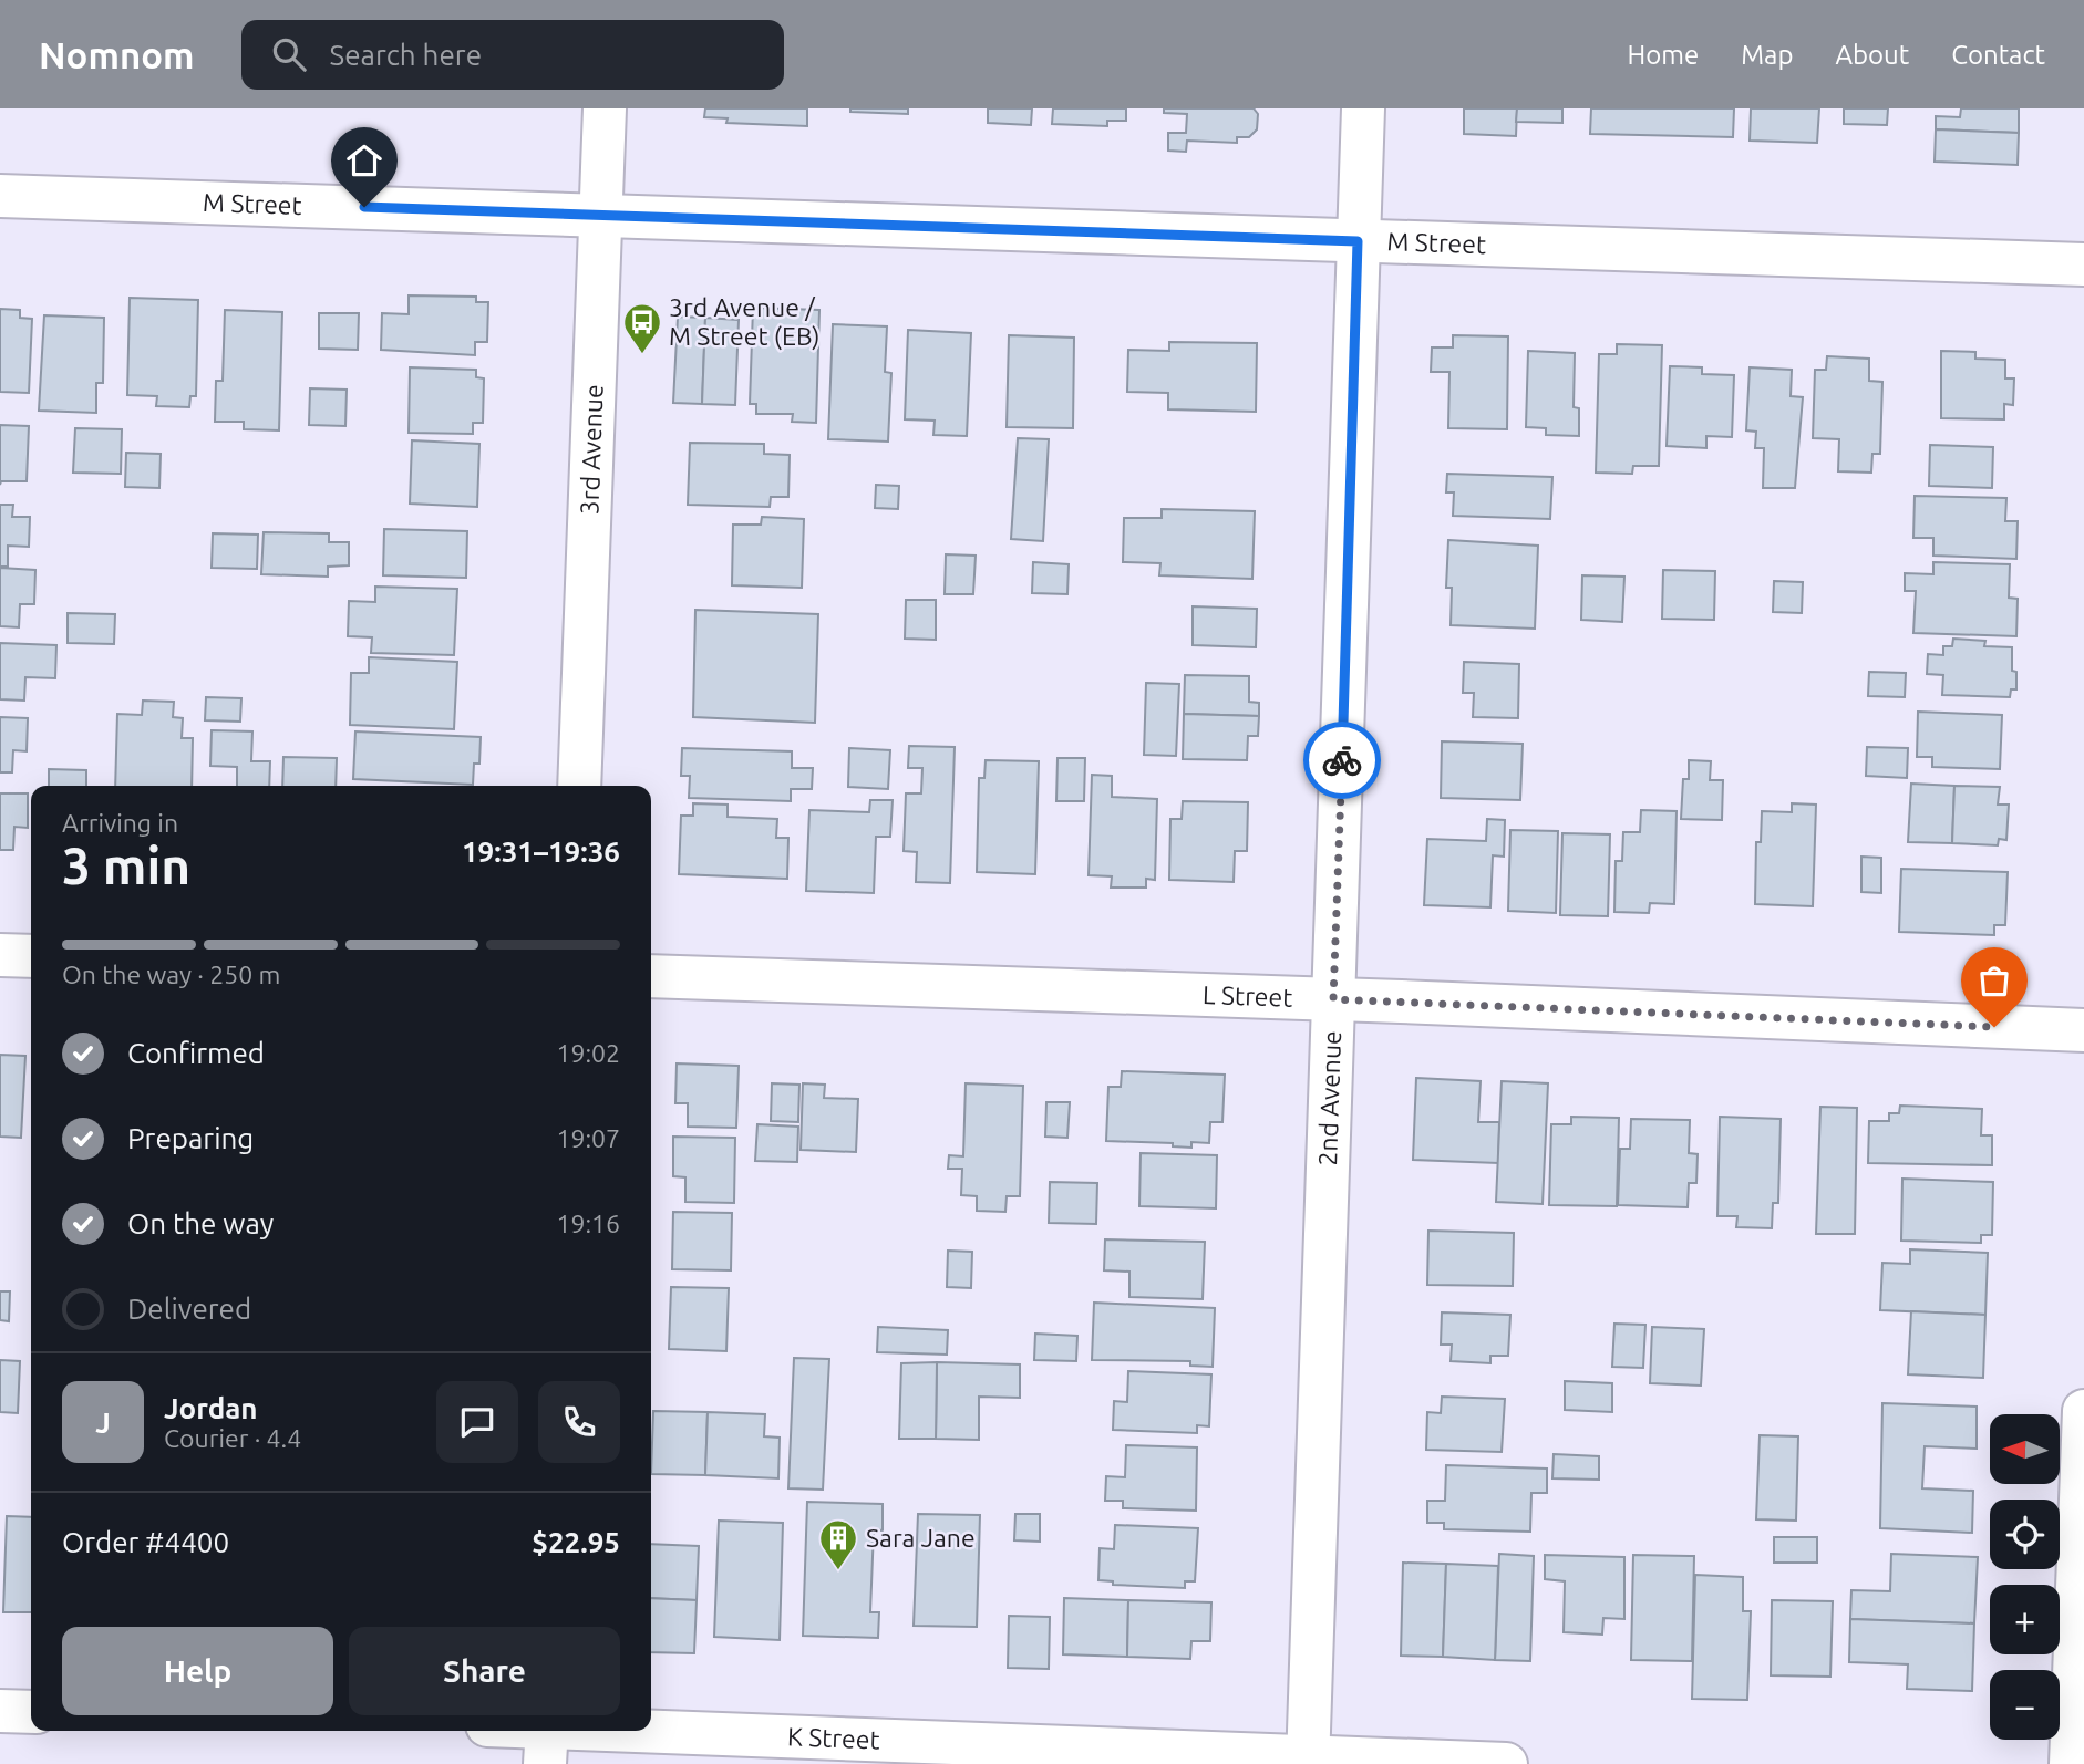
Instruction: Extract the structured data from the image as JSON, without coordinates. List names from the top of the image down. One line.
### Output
{"streets":{"street":["M Street","3rd Avenue","L Street","2nd Avenue","K Street"]},"crossings":[["M Street","3rd Avenue"],["M Street","2nd Avenue"],["L Street","2nd Avenue"],["2nd Avenue","K Street"]],"places":{"bus stop":["3rd Avenue / M Street (EB)"],"building":["Sara Jane"]},"north":"left","page":{"header":"Nomnom","search":"Search here","nav":["Home","Map","About","Contact"],"heading":["3 min","Arriving in","19:31–19:36"],"panel":["Jordan","Courier · 4.4","Order #4400","$22.95"],"bar":"On the way · 250 m","list":[["Confirmed","19:02"],["Preparing","19:07"],["On the way","19:16"],"Delivered"],"round":"J","map_buttons":["+","−"],"buttons":["Help","Share"]}}
